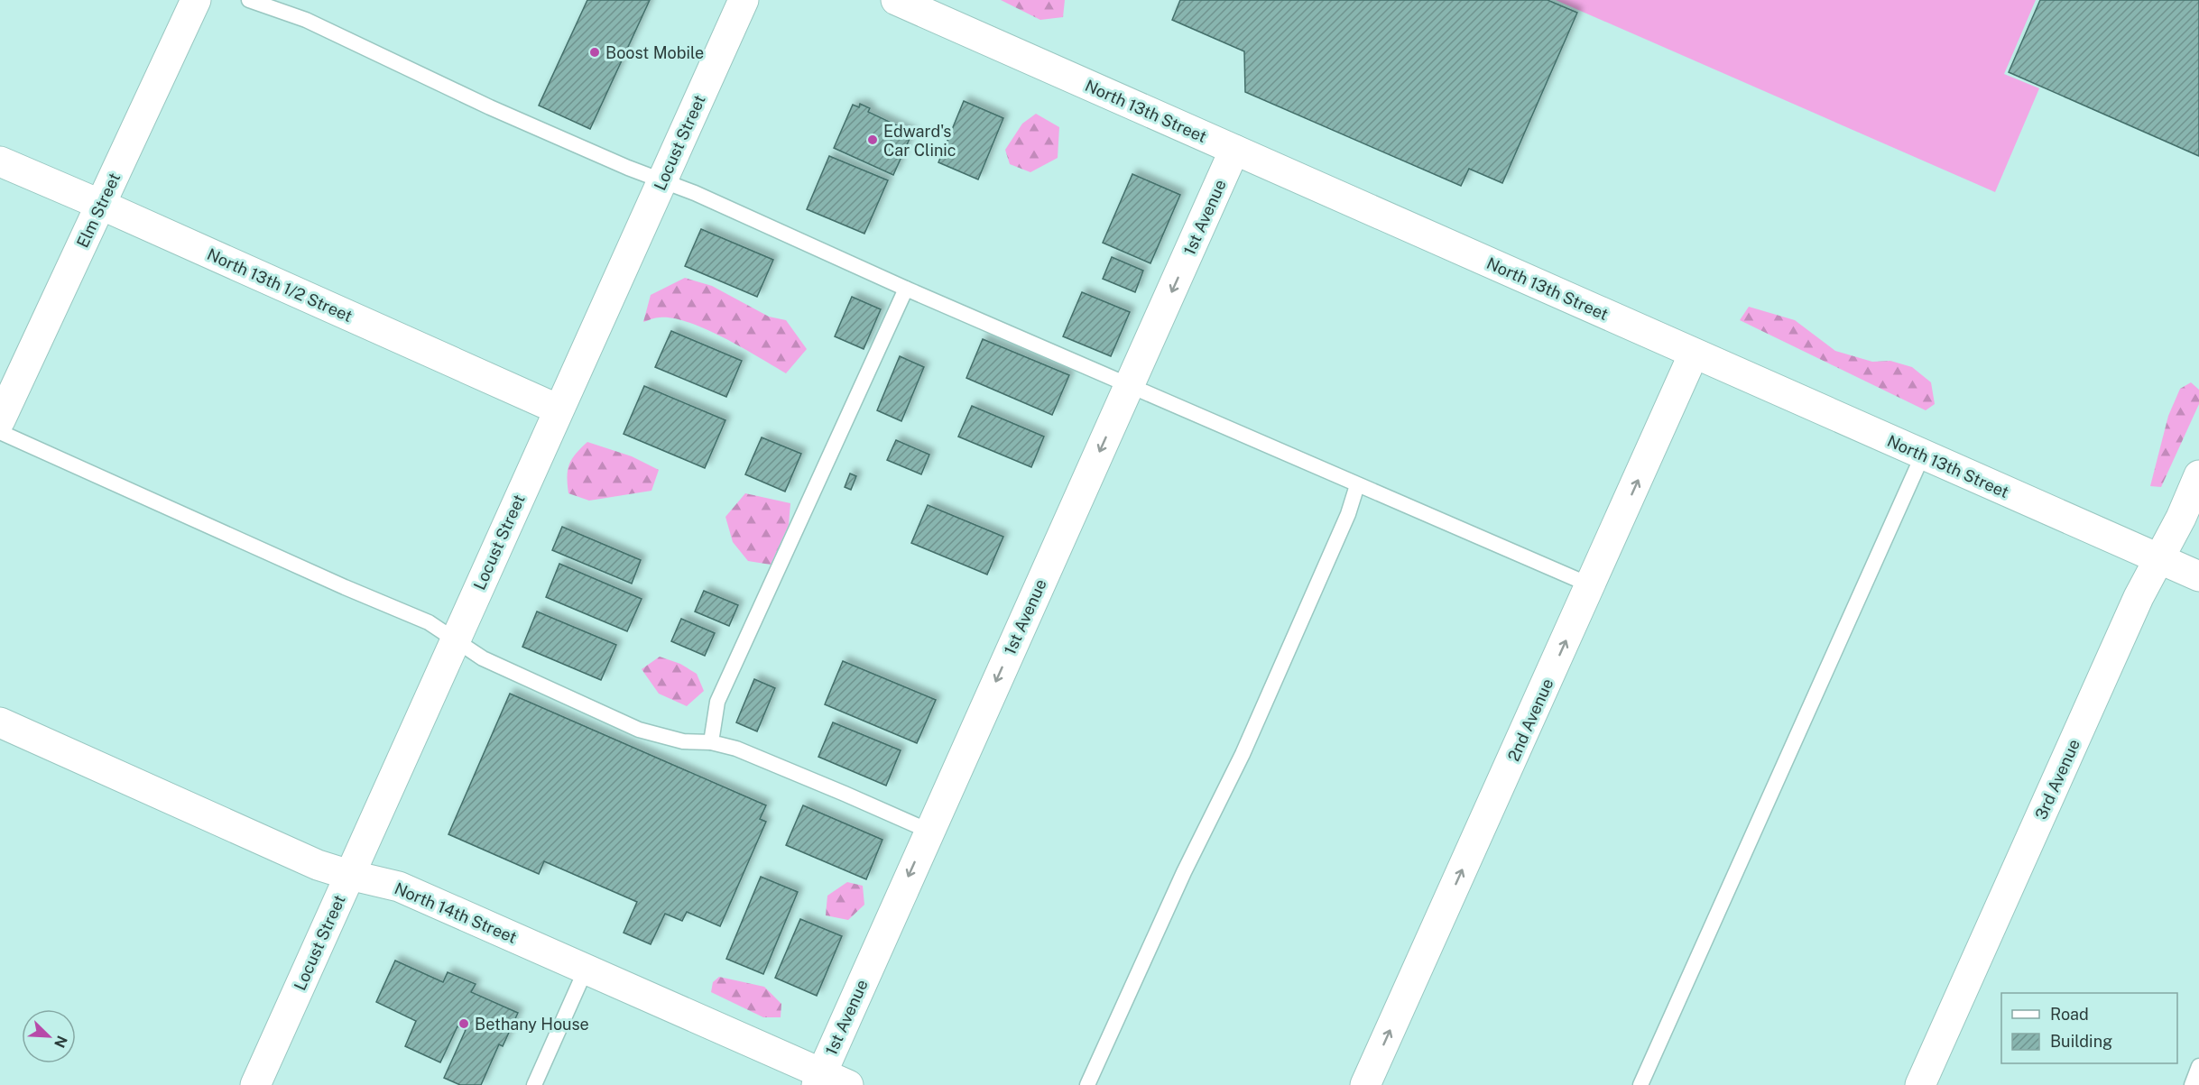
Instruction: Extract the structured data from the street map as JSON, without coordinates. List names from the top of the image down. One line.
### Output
{"streets":{"street":["North 13th Street","Locust Street","Elm Street","1st Avenue","North 13th 1/2 Street","2nd Avenue","3rd Avenue","North 14th Street"]},"crossings":[["North 13th Street","1st Avenue"],["North 13th Street","2nd Avenue"],["North 13th Street","3rd Avenue"],["Locust Street","North 13th 1/2 Street"],["Locust Street","North 14th Street"],["Elm Street","North 13th 1/2 Street"],["1st Avenue","North 14th Street"]],"one_way":["1st Avenue","2nd Avenue"],"places":["Boost Mobile","Edward's Car Clinic","Bethany House"],"legend":["Road","Building"],"north":"bottom right"}
